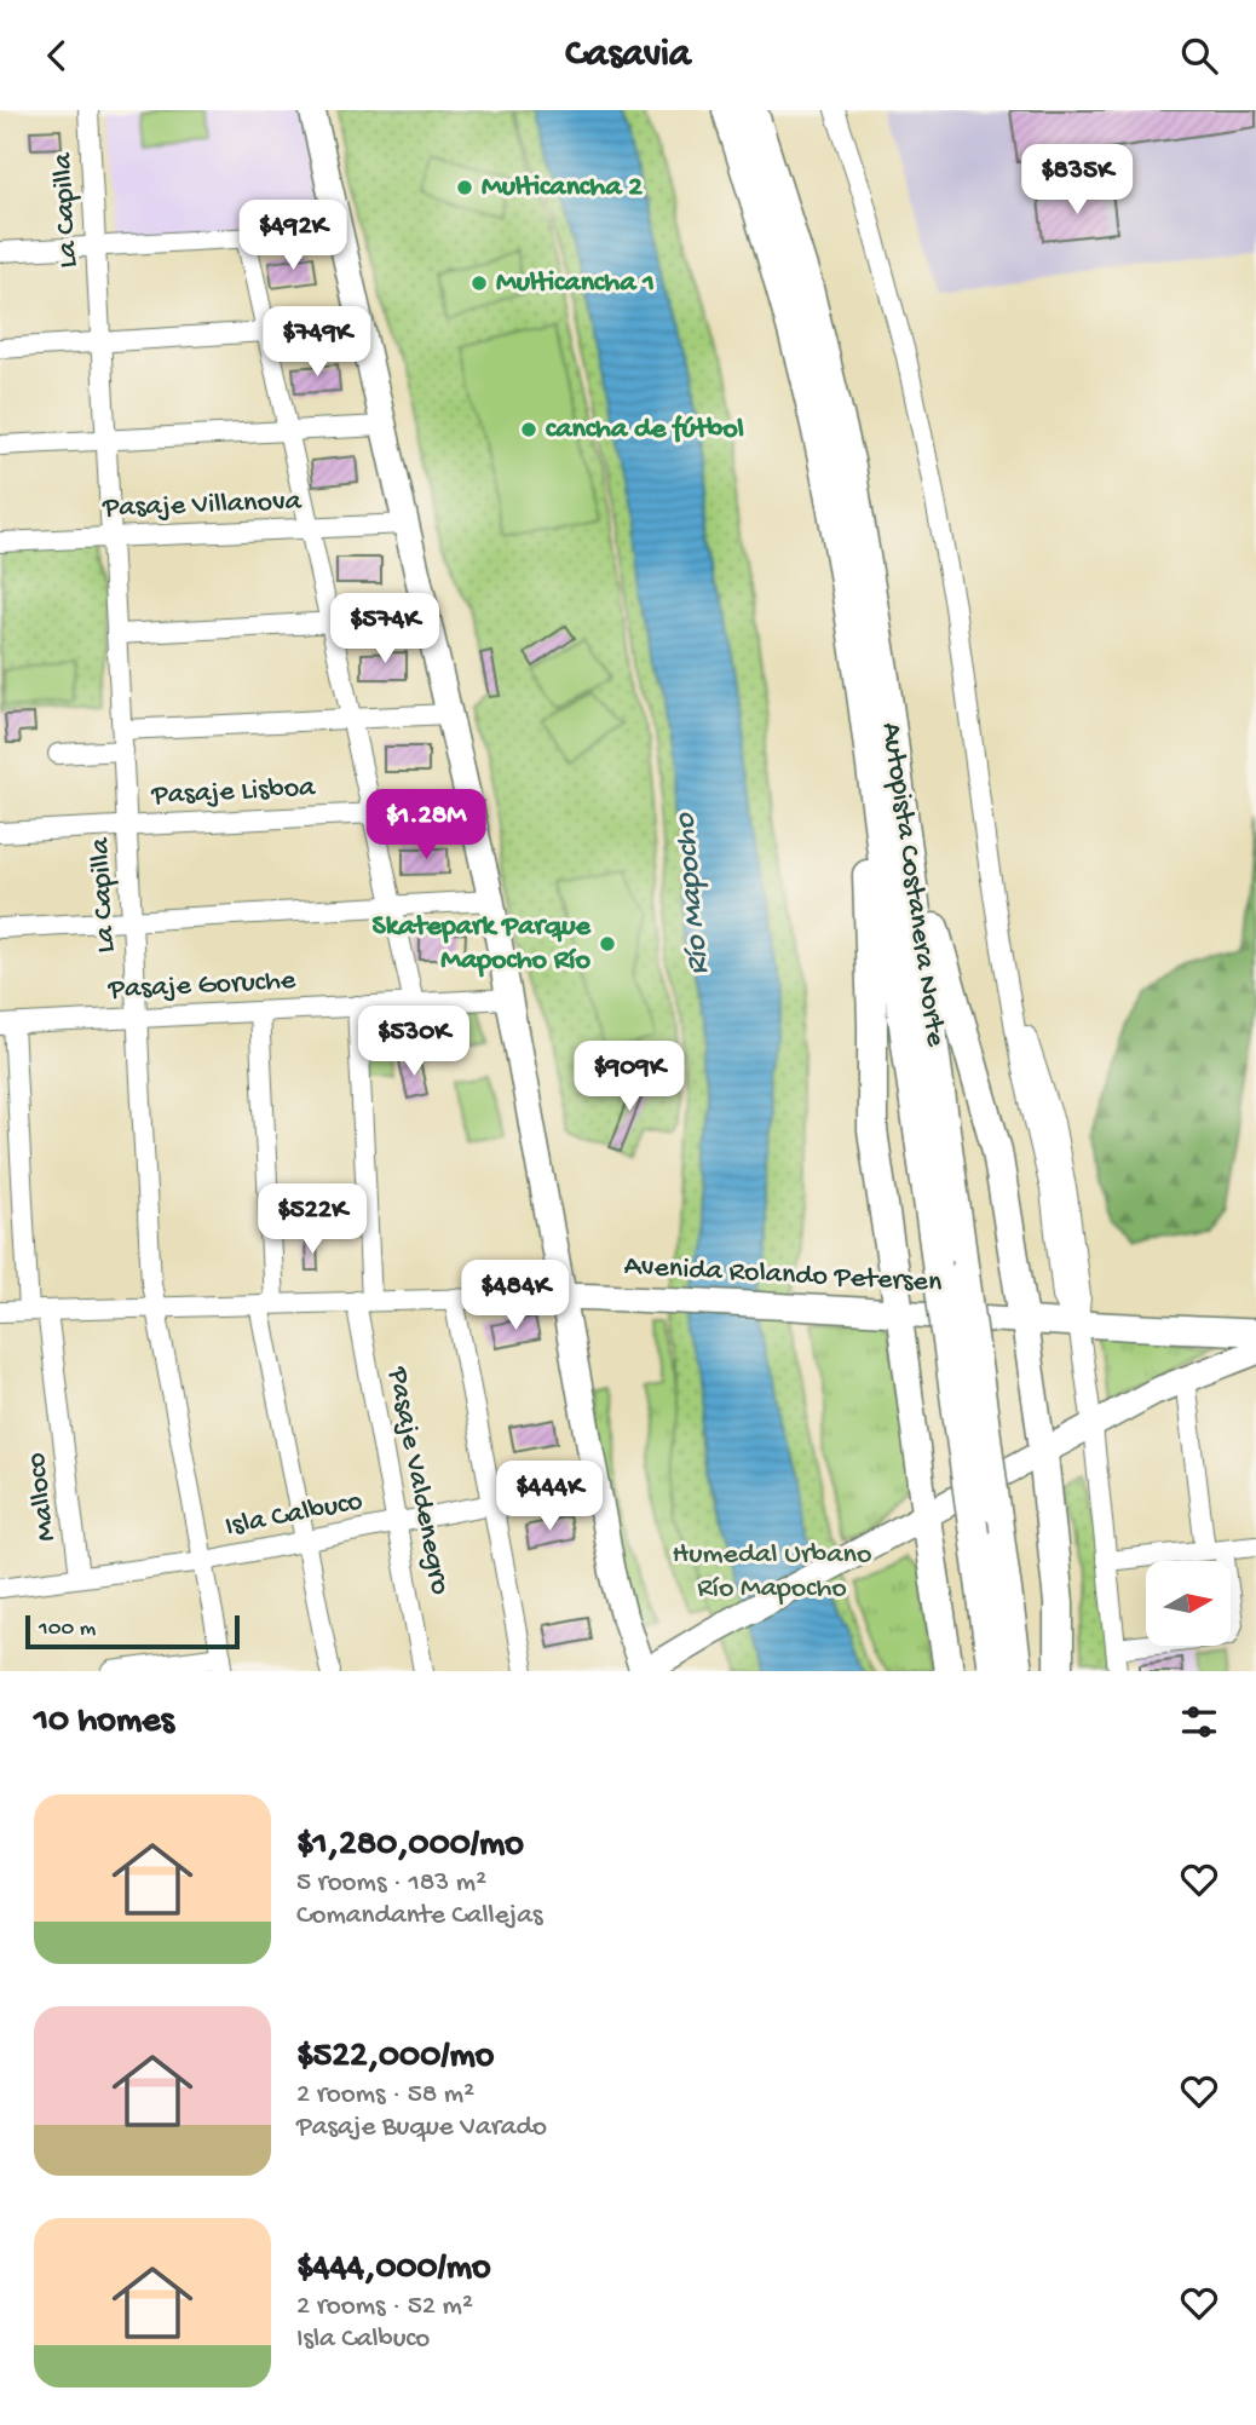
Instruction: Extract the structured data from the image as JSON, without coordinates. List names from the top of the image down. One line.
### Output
{"streets":{"highway":["Autopista Costanera Norte"],"main road":["Avenida Rolando Petersen"],"street":["La Capilla","Pasaje Villanova","Pasaje Lisboa","Pasaje Goruche","Pasaje Valdenegro","Malloco","Isla Calbuco"]},"crossings":[["La Capilla","Pasaje Villanova"],["La Capilla","Pasaje Lisboa"],["La Capilla","Pasaje Goruche"],["La Capilla","Avenida Rolando Petersen"],["La Capilla","Isla Calbuco"],["Pasaje Goruche","Pasaje Valdenegro"],["Pasaje Goruche","Malloco"],["Avenida Rolando Petersen","Pasaje Valdenegro"],["Avenida Rolando Petersen","Malloco"],["Pasaje Valdenegro","Isla Calbuco"],["Malloco","Isla Calbuco"]],"water":["Río Mapocho"],"parks":["Humedal Urbano Río Mapocho"],"places":["Multicancha 2","Multicancha 1","cancha de fútbol","Skatepark Parque Mapocho Río"],"scale_bar":"100 m","north":"right","page":{"header":"Casavia","price":["$835K","$492K","$749K","$574K","$1.28M","$530K","$909K","$522K","$484K","$444K"],"scale":"100 m","heading":"10 homes","list":[{"name":"$1,280,000/mo","note":"5 rooms · 183 m² · Comandante Callejas"},{"name":"$522,000/mo","note":"2 rooms · 58 m² · Pasaje Buque Varado"},{"name":"$444,000/mo","note":"2 rooms · 52 m² · Isla Calbuco"}]}}
